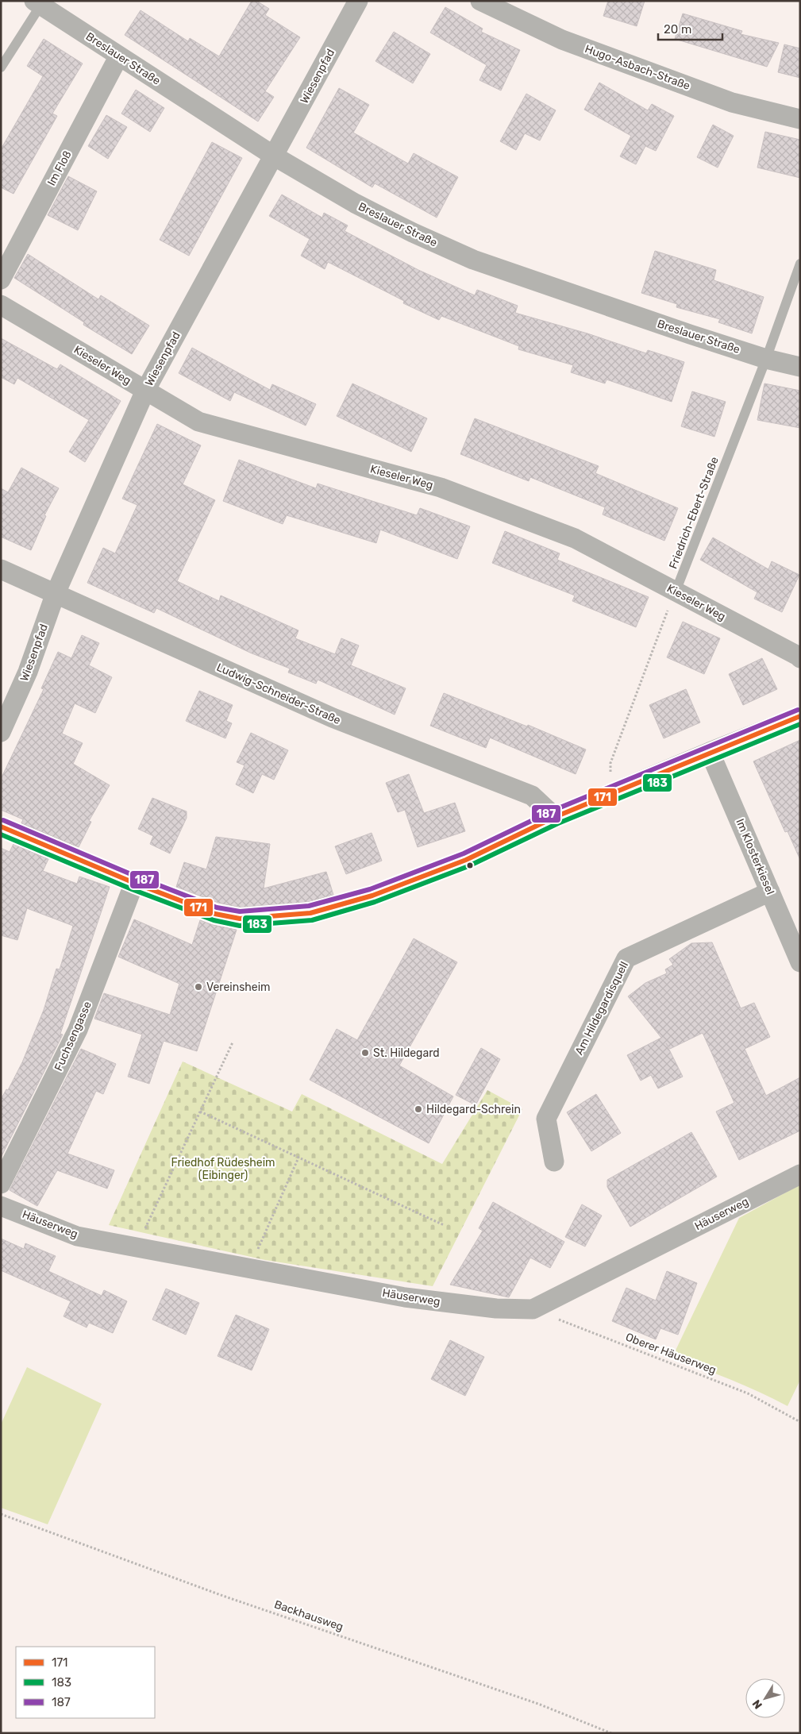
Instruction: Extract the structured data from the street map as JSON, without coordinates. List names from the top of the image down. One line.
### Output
{"streets":{"street":["Breslauer Straße","Hugo-Asbach-Straße","Wiesenpfad","Im Floß","Kieseler Weg","Ludwig-Schneider-Straße","Im Klosterkiesel","Am Hildegardisquell","Fuchsengasse","Häuserweg"],"lane":["Friedrich-Ebert-Straße"],"path":["Oberer Häuserweg","Backhausweg"]},"crossings":[["Breslauer Straße","Wiesenpfad"],["Breslauer Straße","Im Floß"],["Breslauer Straße","Friedrich-Ebert-Straße"],["Wiesenpfad","Kieseler Weg"],["Wiesenpfad","Ludwig-Schneider-Straße"],["Kieseler Weg","Friedrich-Ebert-Straße"],["Im Klosterkiesel","Am Hildegardisquell"],["Häuserweg","Oberer Häuserweg"]],"parks":["Friedhof Rüdesheim (Eibinger)"],"places":["Vereinsheim","St. Hildegard","Hildegard-Schrein"],"lines":["transit line 187","transit line 171","transit line 183"],"legend":["171","183","187"],"scale_bar":"20 m","north":"bottom left"}
